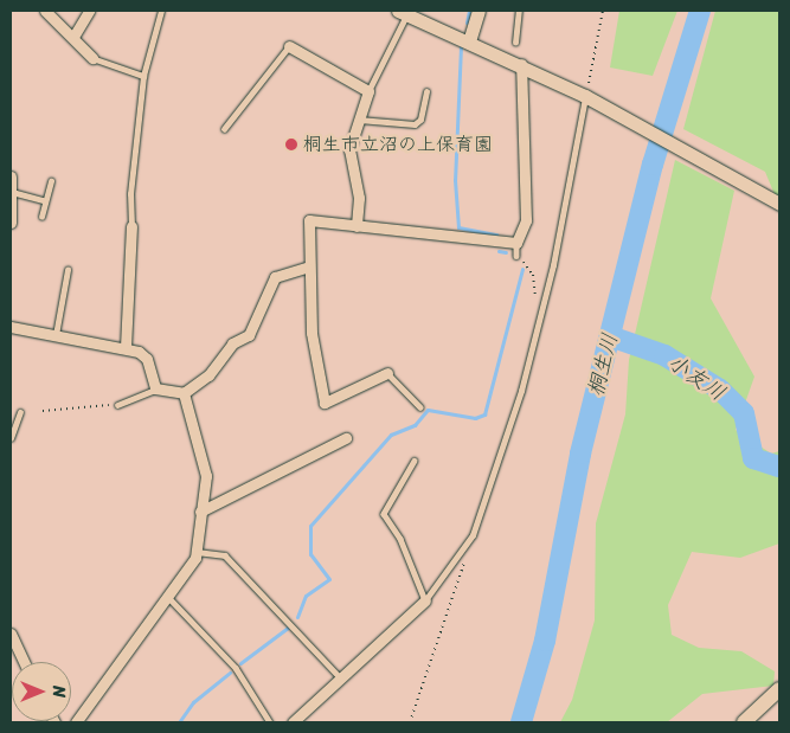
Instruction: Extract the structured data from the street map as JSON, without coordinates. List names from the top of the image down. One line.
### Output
{"water":["桐生川","小友川"],"places":["桐生市立沼の上保育園"],"north":"right"}
